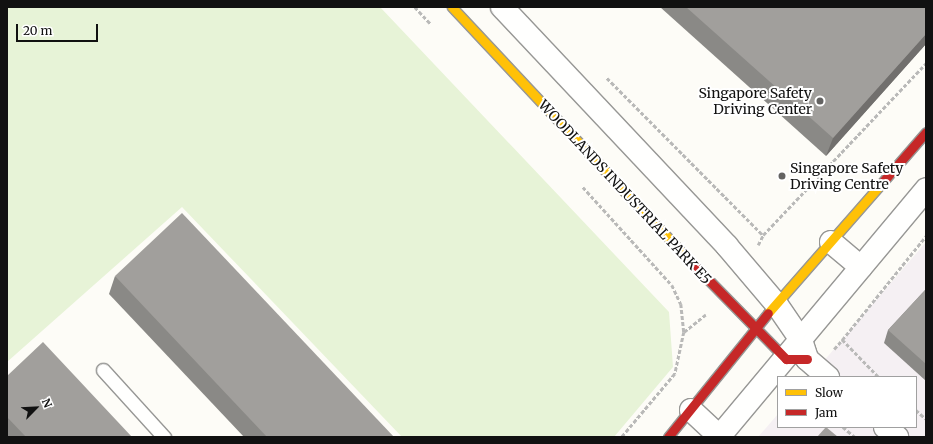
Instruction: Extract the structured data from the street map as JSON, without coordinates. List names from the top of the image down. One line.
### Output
{"streets":{"street":["WOODLANDS INDUSTRIAL PARK E5"]},"places":["Singapore Safety Driving Center","Singapore Safety Driving Centre"],"legend":["Slow","Jam"],"scale_bar":"20 m","north":"top right"}
